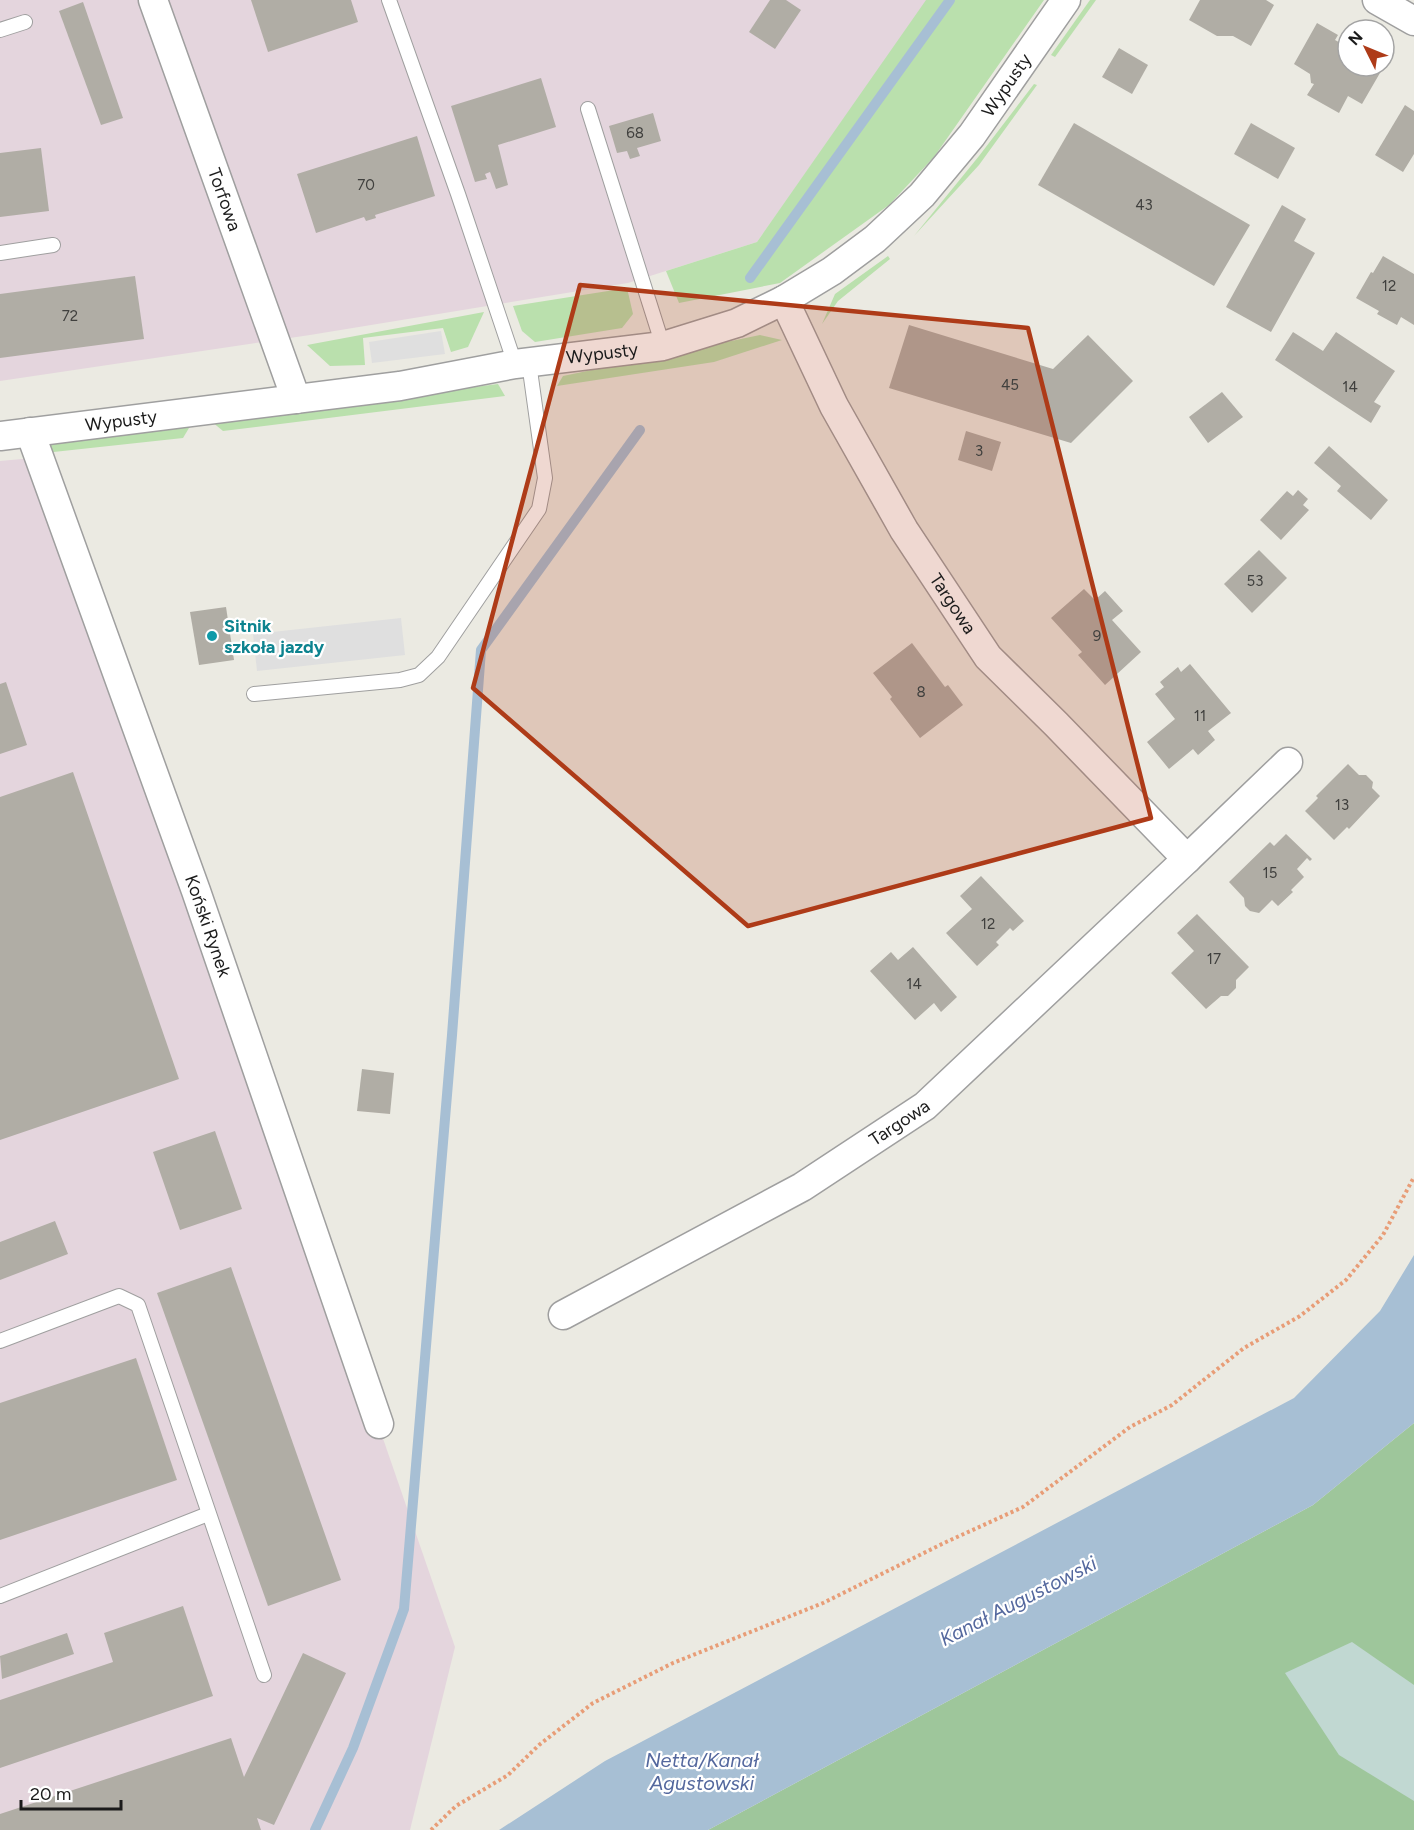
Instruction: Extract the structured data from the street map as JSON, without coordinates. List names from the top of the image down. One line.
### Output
{"streets":{"street":["Wypusty","Torfowa","Targowa","Koński Rynek"]},"crossings":[["Wypusty","Torfowa"],["Wypusty","Targowa"],["Wypusty","Koński Rynek"]],"water":["Kanał Augustowski","Netta/Kanał Agustowski"],"places":["Sitnik szkoła jazdy"],"house_numbers":["68","70","43","12","72","45","14","3","53","9","8","11","13","15","12","17","14"],"scale_bar":"20 m","north":"top left"}
